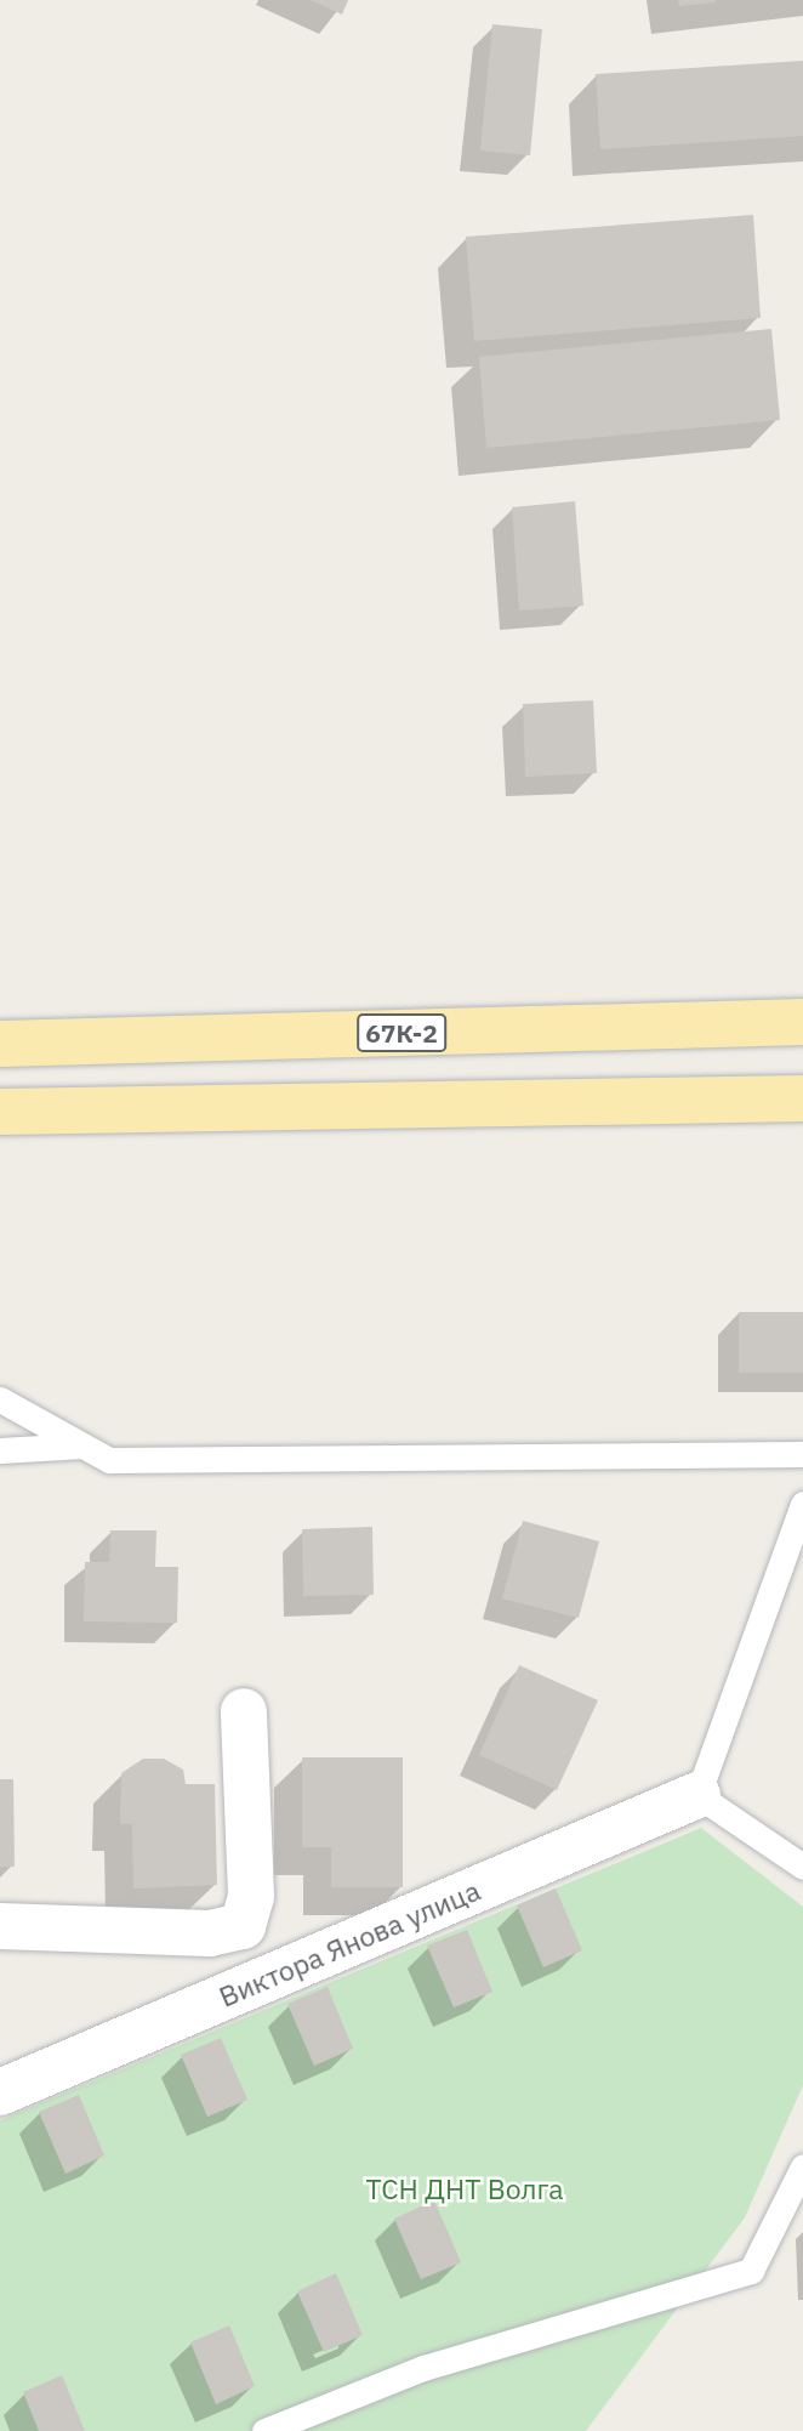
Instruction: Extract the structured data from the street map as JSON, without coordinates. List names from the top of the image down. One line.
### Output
{"streets":{"main road":["67К-2"],"street":["Виктора Янова улица"]},"parks":["ТСН ДНТ Волга"]}
